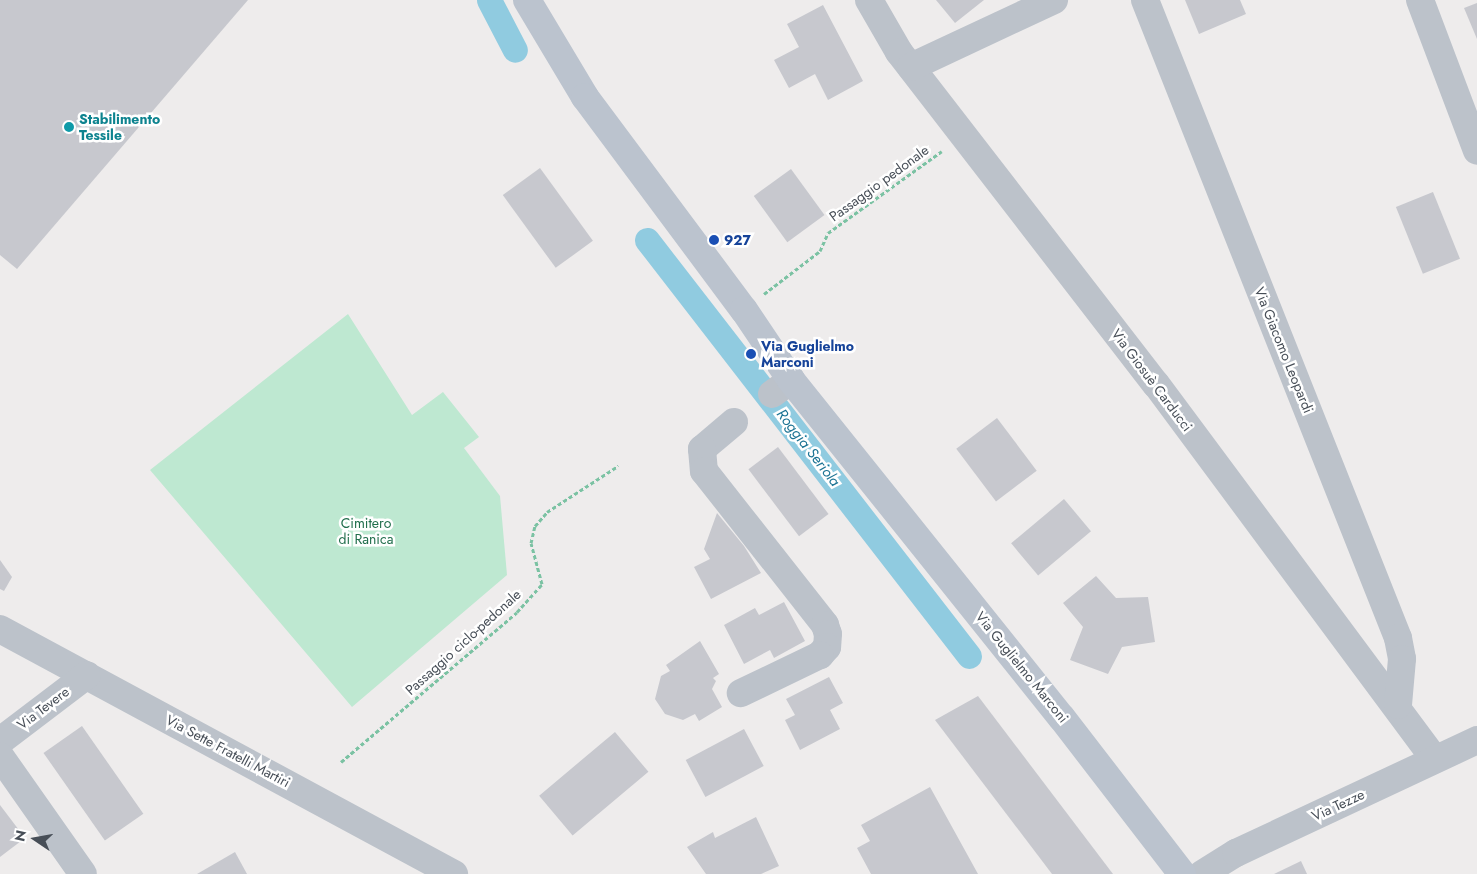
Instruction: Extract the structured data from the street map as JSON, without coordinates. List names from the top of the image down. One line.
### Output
{"streets":{"street":["Via Giacomo Leopardi","Via Giosuè Carducci","Via Guglielmo Marconi","Via Tevere","Via Sette Fratelli Martiri","Via Tezze"],"path":["Passaggio pedonale","Passaggio ciclo-pedonale"]},"crossings":[["Passaggio pedonale","Via Giosuè Carducci"],["Passaggio pedonale","Via Guglielmo Marconi"],["Via Giacomo Leopardi","Via Giosuè Carducci"],["Via Giosuè Carducci","Via Tezze"],["Via Tevere","Via Sette Fratelli Martiri"]],"water":["Roggia Seriola"],"parks":["Cimitero di Ranica"],"places":["Stabilimento Tessile","927","Via Guglielmo Marconi"],"north":"left"}
